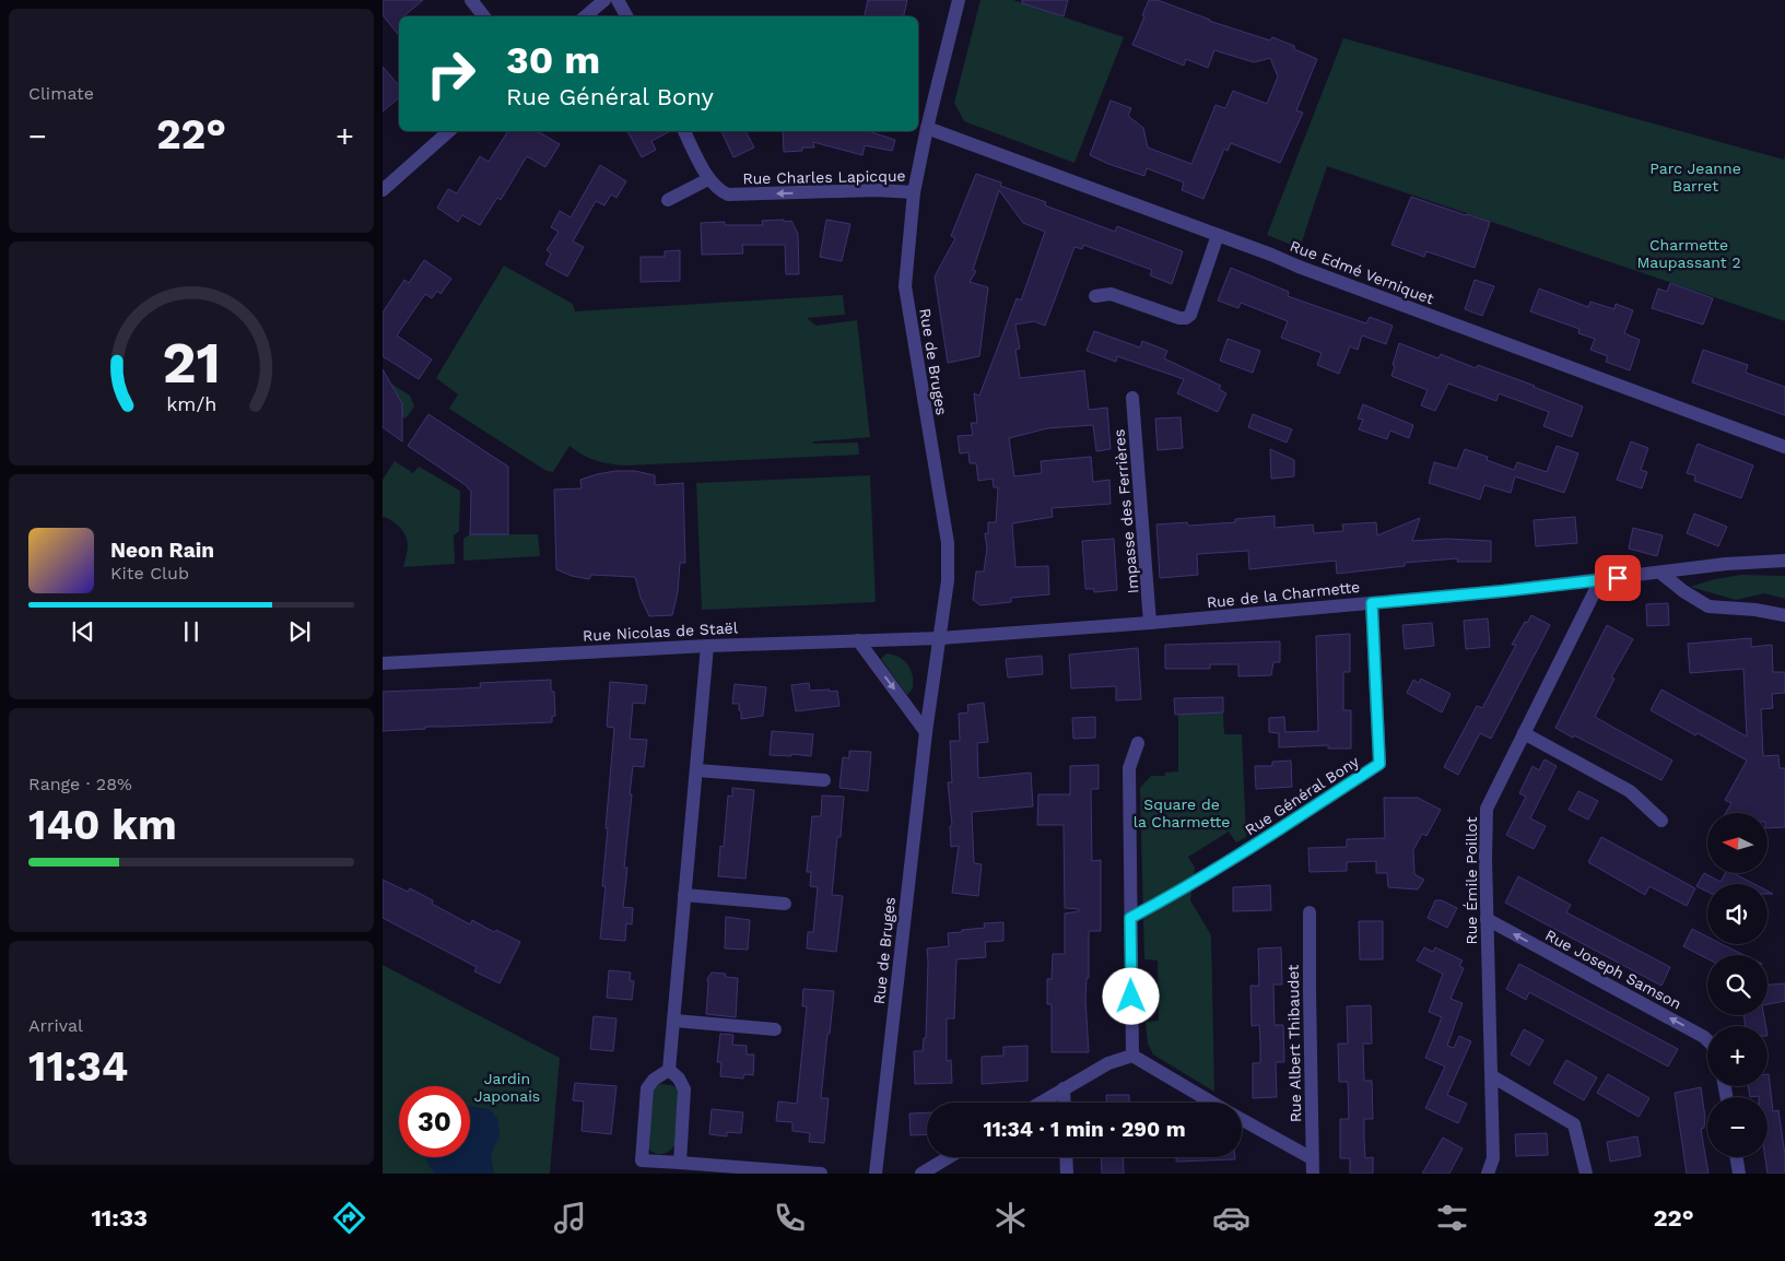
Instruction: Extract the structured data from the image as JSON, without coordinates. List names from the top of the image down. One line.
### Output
{"streets":{"street":["Rue Charles Lapicque","Rue Edmé Verniquet","Rue de Bruges","Impasse des Ferrières","Rue de la Charmette","Rue Nicolas de Staël","Rue Général Bony","Rue Émile Poillot","Rue Joseph Samson","Rue Albert Thibaudet"]},"crossings":[["Rue Charles Lapicque","Rue de Bruges"],["Rue Edmé Verniquet","Rue de Bruges"],["Rue de Bruges","Rue de la Charmette"],["Rue de Bruges","Rue Nicolas de Staël"],["Impasse des Ferrières","Rue de la Charmette"],["Rue de la Charmette","Rue Nicolas de Staël"],["Rue de la Charmette","Rue Général Bony"],["Rue de la Charmette","Rue Émile Poillot"],["Rue Émile Poillot","Rue Joseph Samson"]],"one_way":["Rue Charles Lapicque","Rue Joseph Samson"],"parks":["Parc Jeanne Barret","Charmette Maupassant 2","Square de la Charmette","Jardin Japonais"],"north":"left","page":{"tile":["Climate",["Range · 28%","140 km"],["Arrival","11:34"]],"turn":["30 m","Rue Général Bony"],"heat":["−","22°","+"],"song":["Neon Rain","Kite Club"],"map_buttons":["+","−"],"limit":"30","trip":"11:34 · 1 min · 290 m","tabs":["11:33","22°"],"gauge":["21","km/h"]}}
